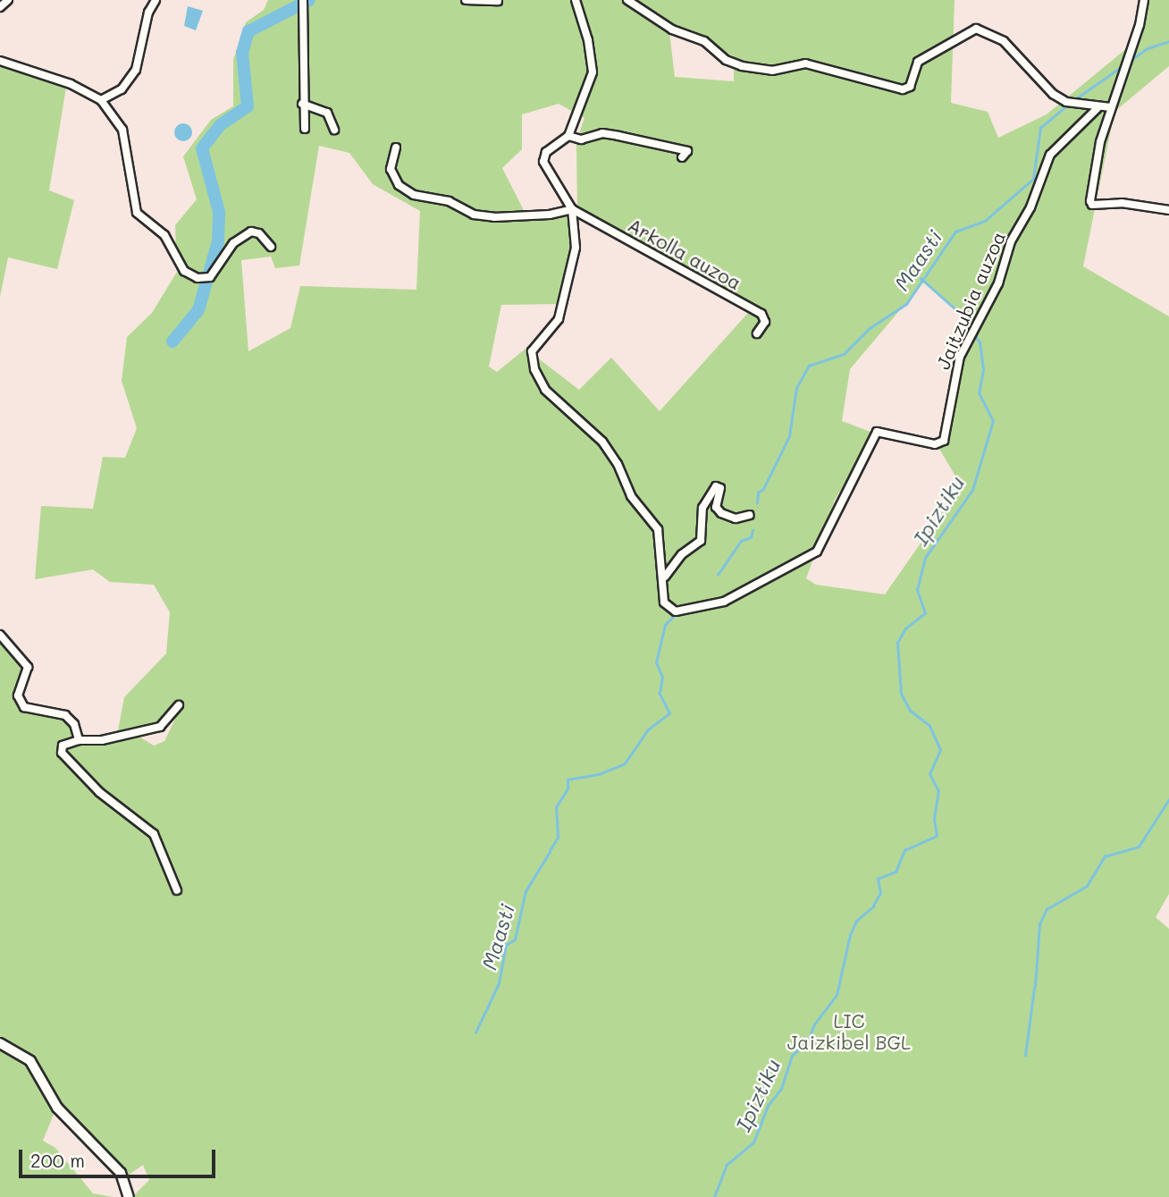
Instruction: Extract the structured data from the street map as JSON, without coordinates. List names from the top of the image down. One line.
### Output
{"streets":{"street":["Arkolla auzoa","Jaitzubia auzoa"]},"water":["Maasti","Ipiztiku"],"parks":["LIC Jaizkibel BGL"],"scale_bar":"200 m"}
